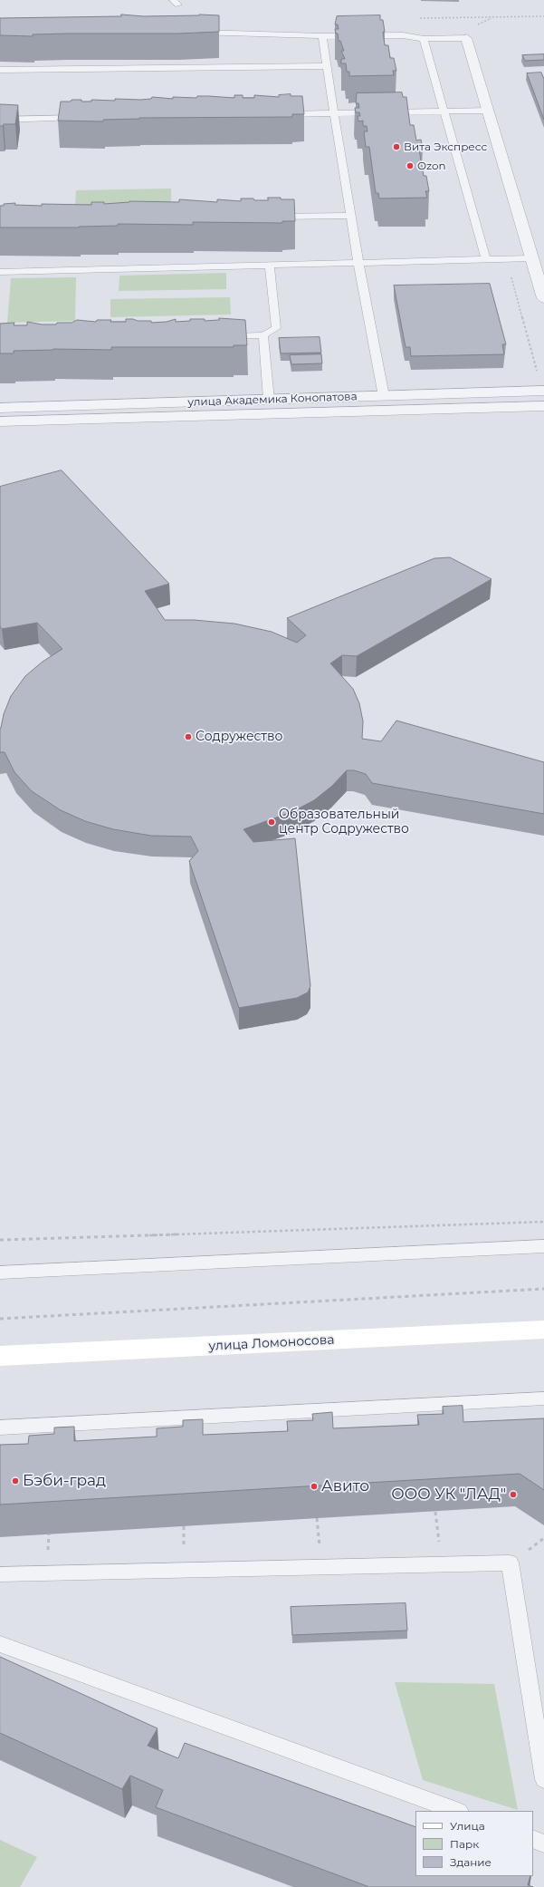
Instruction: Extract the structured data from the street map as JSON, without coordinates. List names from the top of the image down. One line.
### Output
{"streets":{"main road":["улица Ломоносова"],"street":["улица Академика Конопатова"]},"places":["Вита Экспресс","Ozon","Содружество","Образовательный центр Содружество","Бэби-град","Авито","ООО УК \"ЛАД\""],"legend":["Улица","Парк","Здание"]}
